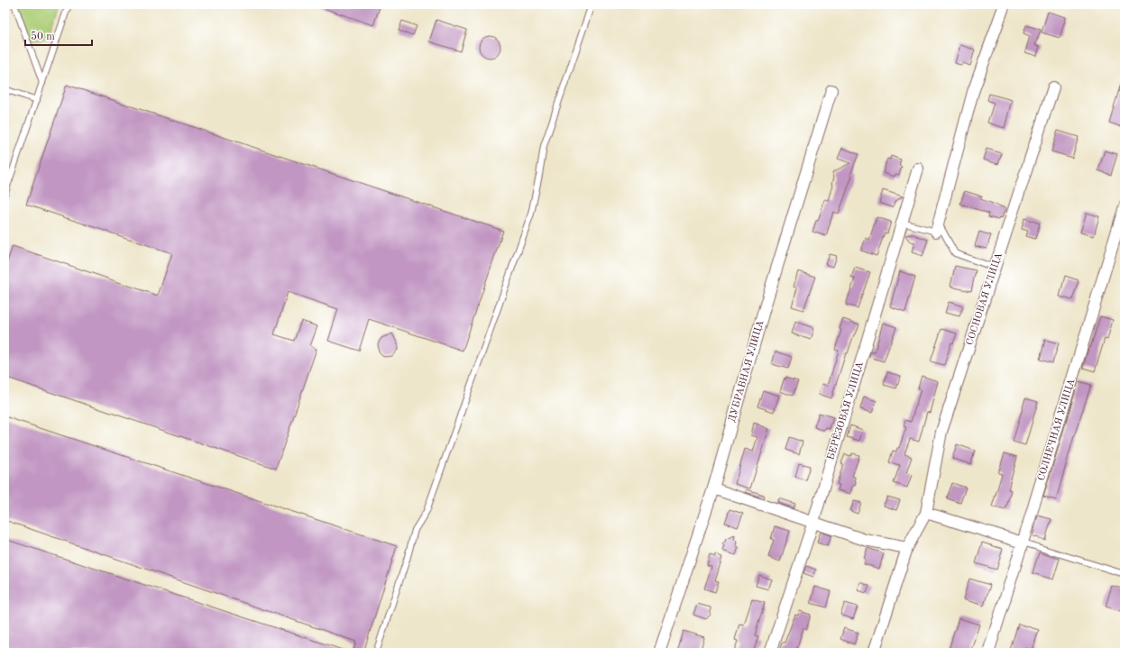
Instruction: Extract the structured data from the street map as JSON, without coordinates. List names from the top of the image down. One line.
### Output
{"streets":{"street":["СОСНОВАЯ УЛИЦА","ДУБРАВНАЯ УЛИЦА","БЕРЁЗОВАЯ УЛИЦА","СОЛНЕЧНАЯ УЛИЦА"]},"scale_bar":"50 m"}
